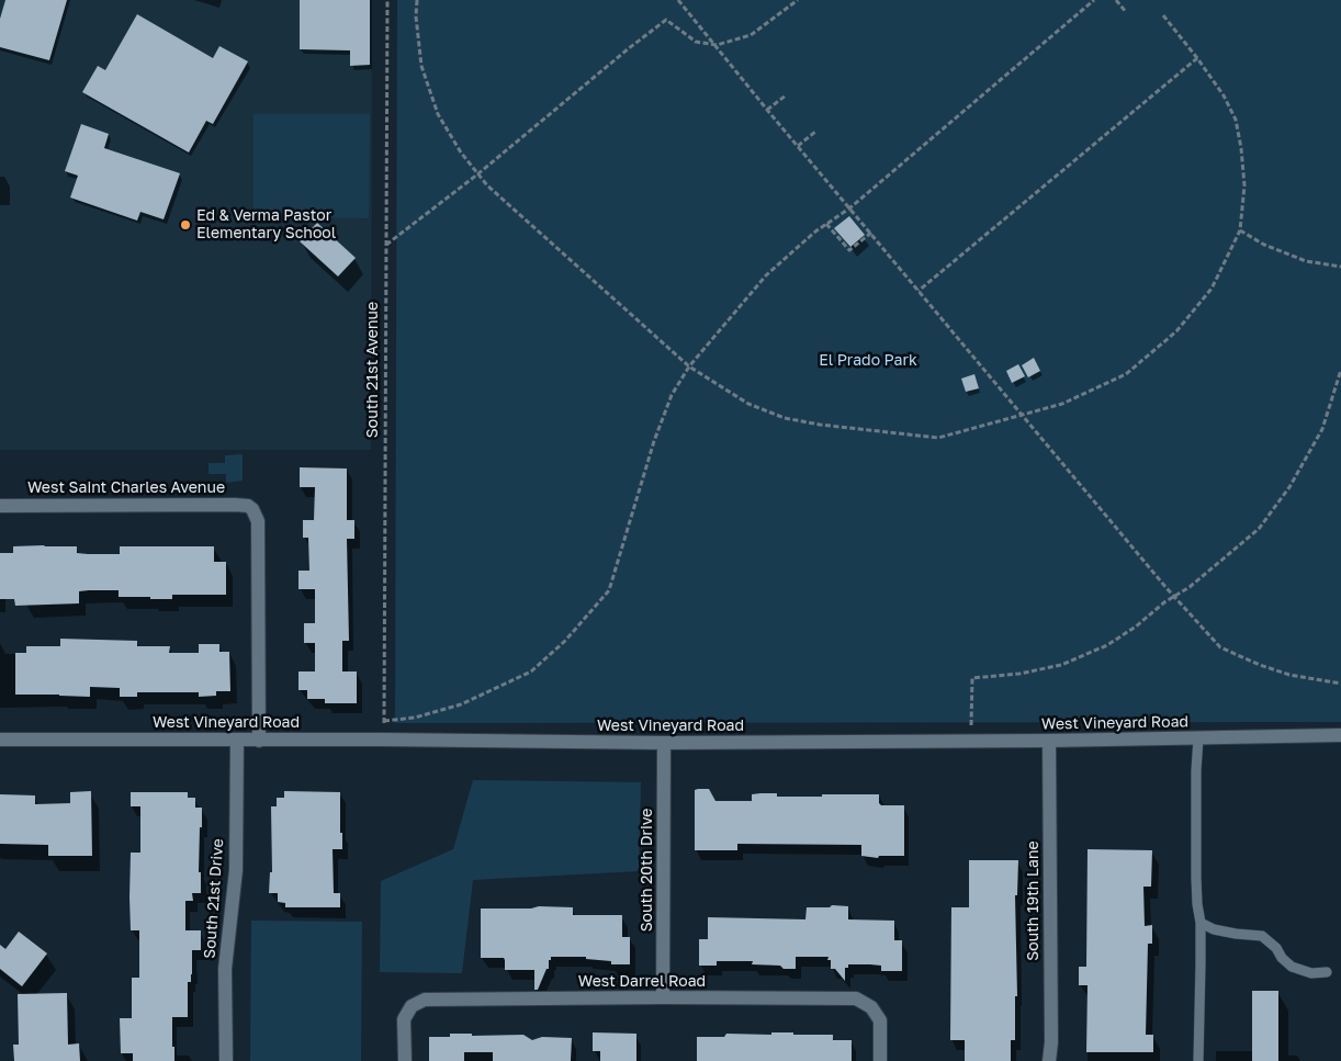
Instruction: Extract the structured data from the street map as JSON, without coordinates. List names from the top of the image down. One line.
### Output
{"streets":{"street":["West Saint Charles Avenue","West Vineyard Road","South 20th Drive","South 21st Drive","South 19th Lane","West Darrel Road"],"path":["South 21st Avenue"]},"crossings":[["South 21st Avenue","West Vineyard Road"],["West Saint Charles Avenue","West Vineyard Road"],["West Vineyard Road","South 20th Drive"],["West Vineyard Road","South 21st Drive"],["West Vineyard Road","South 19th Lane"],["South 20th Drive","West Darrel Road"]],"parks":["El Prado Park"],"places":["Ed & Verma Pastor Elementary School"]}
